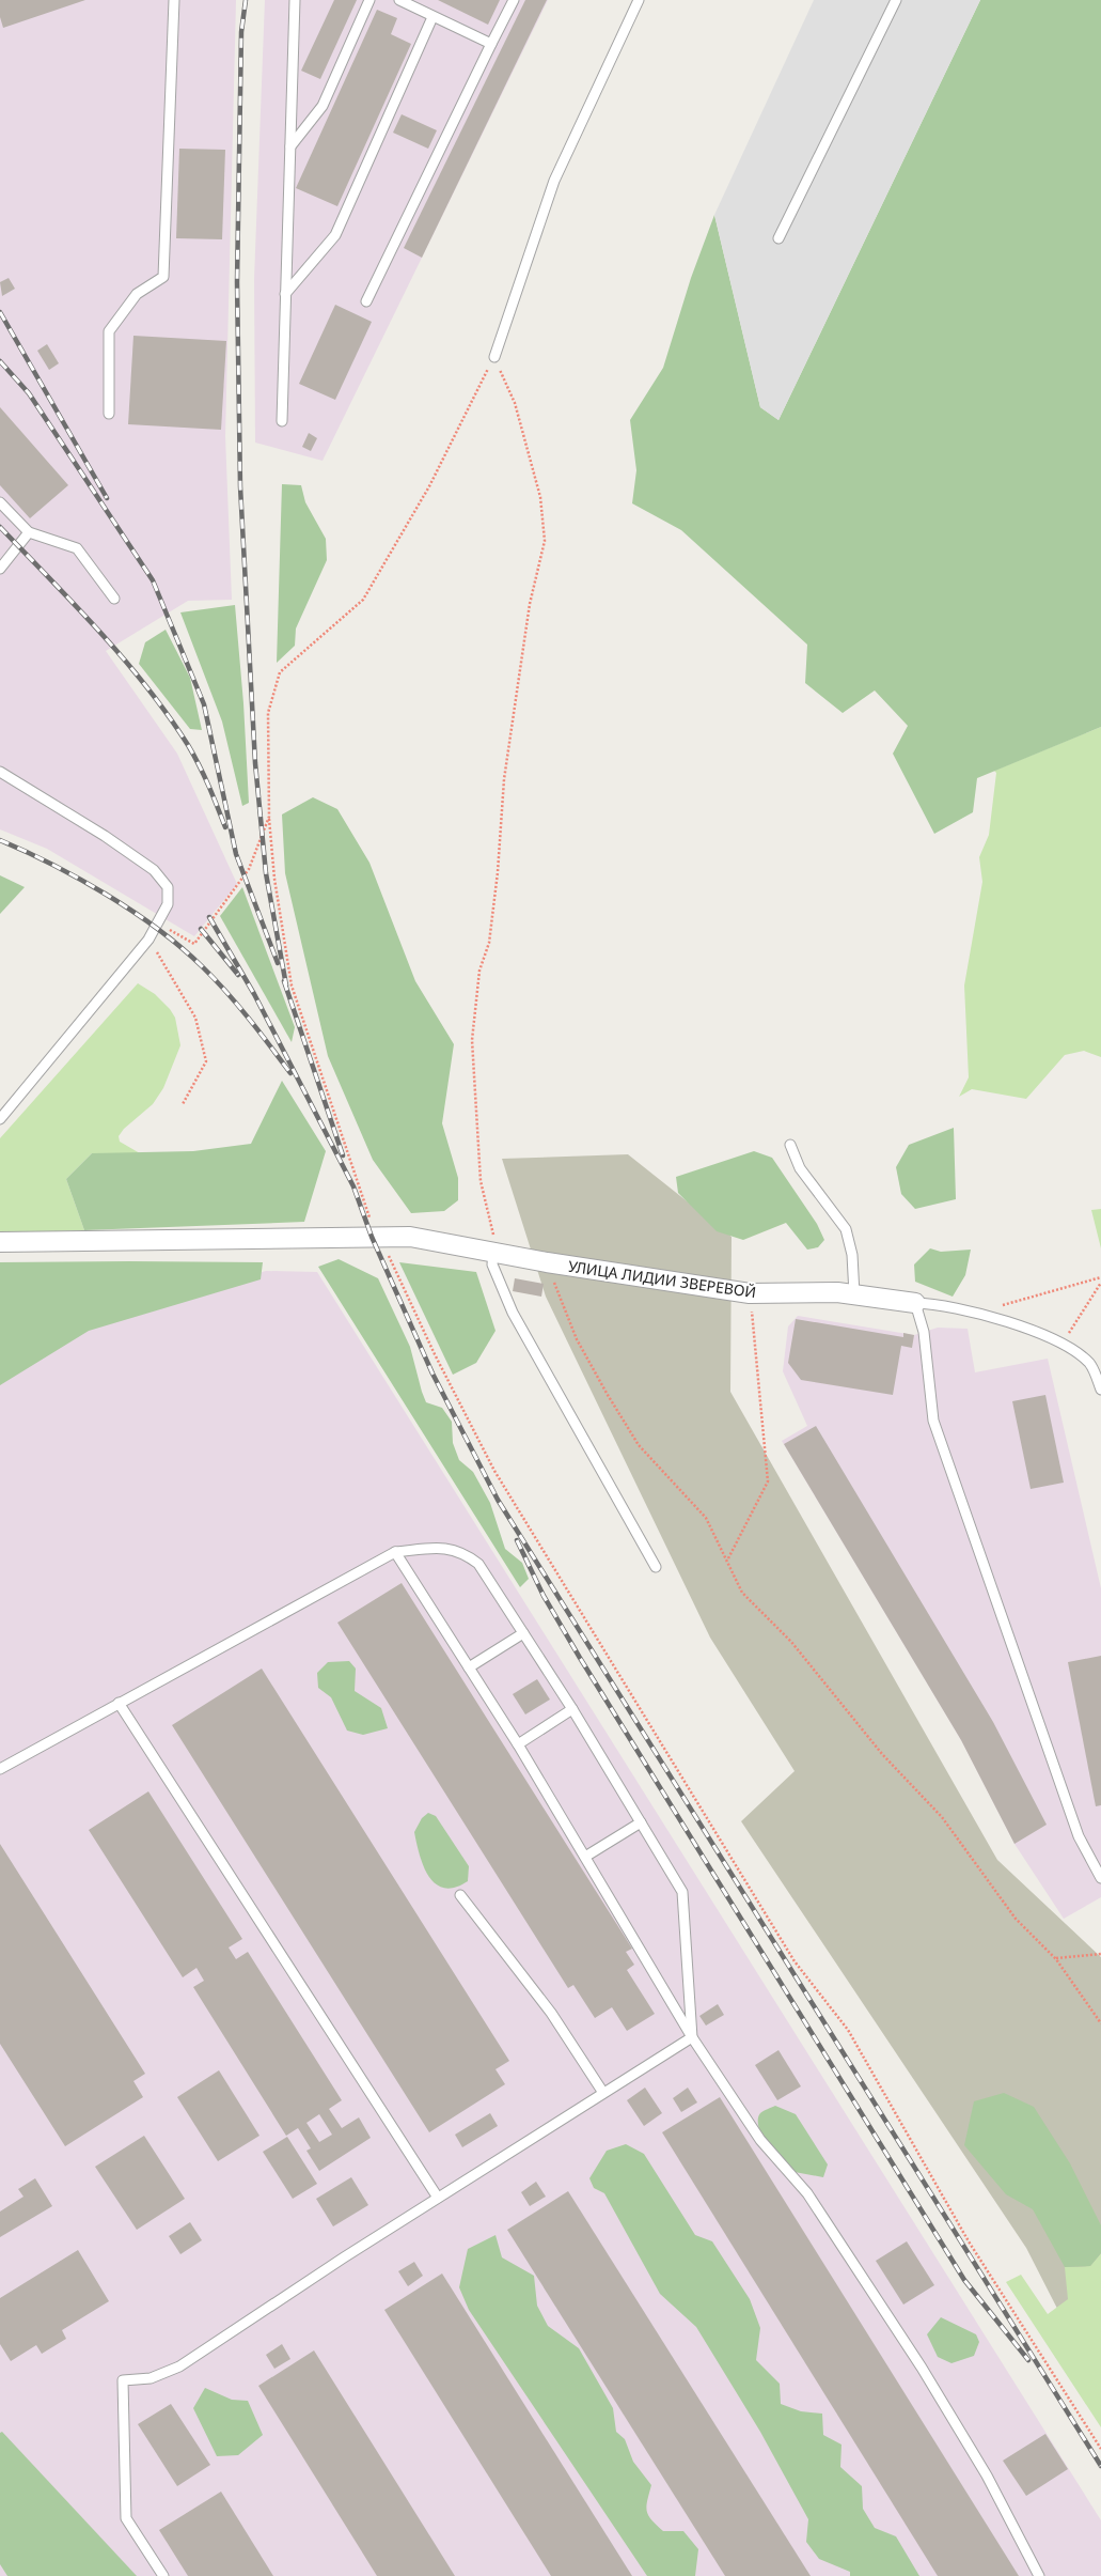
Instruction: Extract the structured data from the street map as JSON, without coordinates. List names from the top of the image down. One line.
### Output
{"streets":{"street":["УЛИЦА ЛИДИИ ЗВЕРЕВОЙ"]}}
